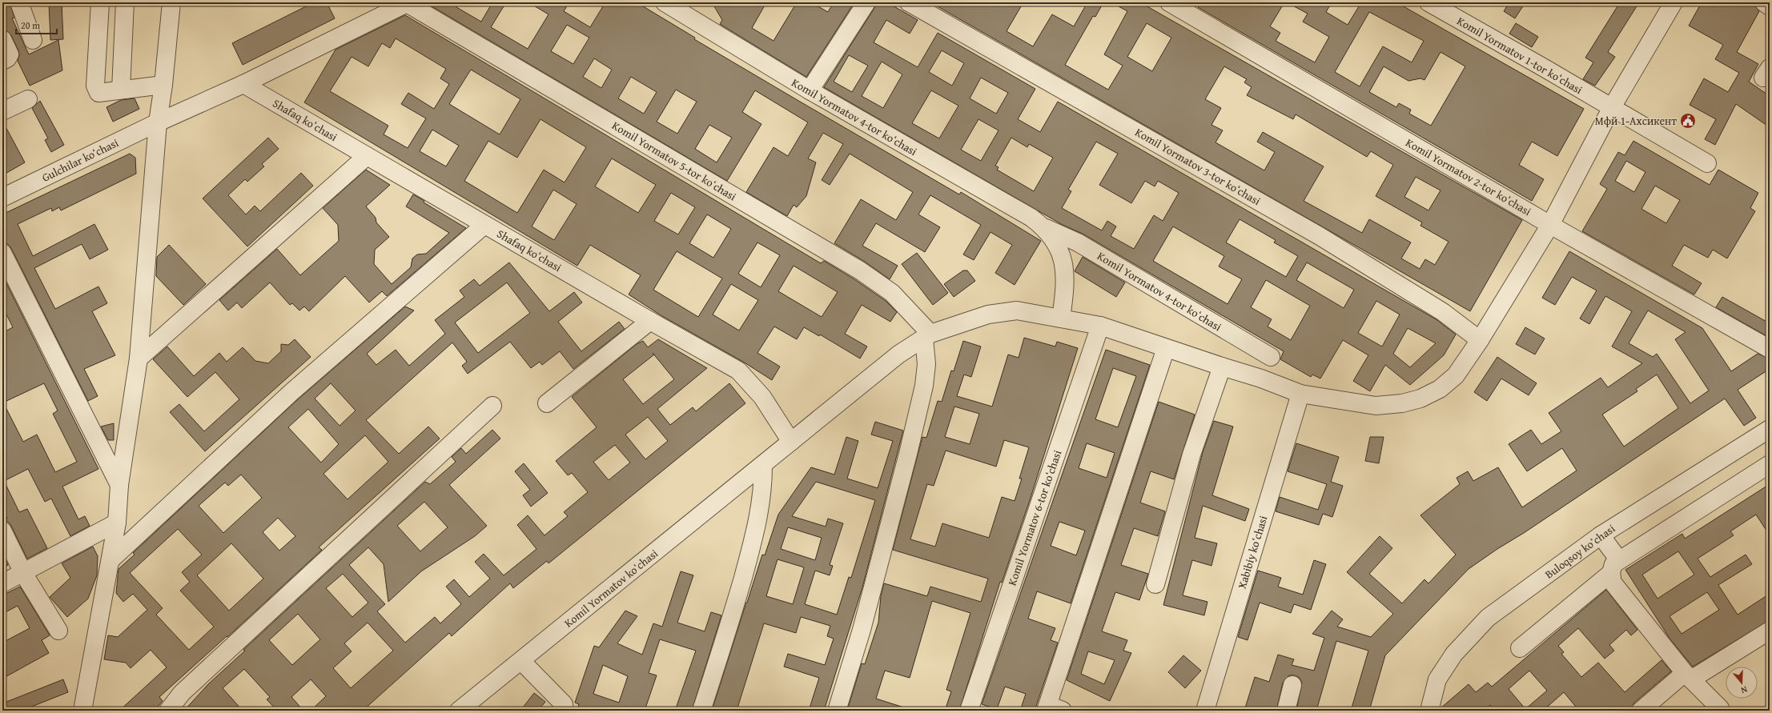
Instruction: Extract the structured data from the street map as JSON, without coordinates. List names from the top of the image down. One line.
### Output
{"streets":{"street":["Komil Yormatov 1-tor koʻchasi","Komil Yormatov 4-tor koʻchasi","Shafaq koʻchasi","Gulchilar koʻchasi","Komil Yormatov 5-tor koʻchasi","Komil Yormatov 3-tor koʻchasi","Komil Yormatov 2-tor koʻchasi","Komil Yormatov 6-tor koʻchasi","Buloqsoy koʻchasi","Xabibiy koʻchasi","Komil Yormatov koʻchasi"]},"crossings":[["Komil Yormatov 1-tor koʻchasi","Komil Yormatov koʻchasi"],["Komil Yormatov 4-tor koʻchasi","Komil Yormatov koʻchasi"],["Shafaq koʻchasi","Gulchilar koʻchasi"],["Shafaq koʻchasi","Komil Yormatov koʻchasi"],["Gulchilar koʻchasi","Komil Yormatov 5-tor koʻchasi"],["Komil Yormatov 5-tor koʻchasi","Komil Yormatov koʻchasi"],["Komil Yormatov 3-tor koʻchasi","Komil Yormatov koʻchasi"],["Komil Yormatov 2-tor koʻchasi","Komil Yormatov koʻchasi"],["Komil Yormatov 6-tor koʻchasi","Komil Yormatov koʻchasi"],["Xabibiy koʻchasi","Komil Yormatov koʻchasi"]],"places":{"public building":["Мфй 1-Ахсикент"]},"scale_bar":"20 m","north":"bottom"}
